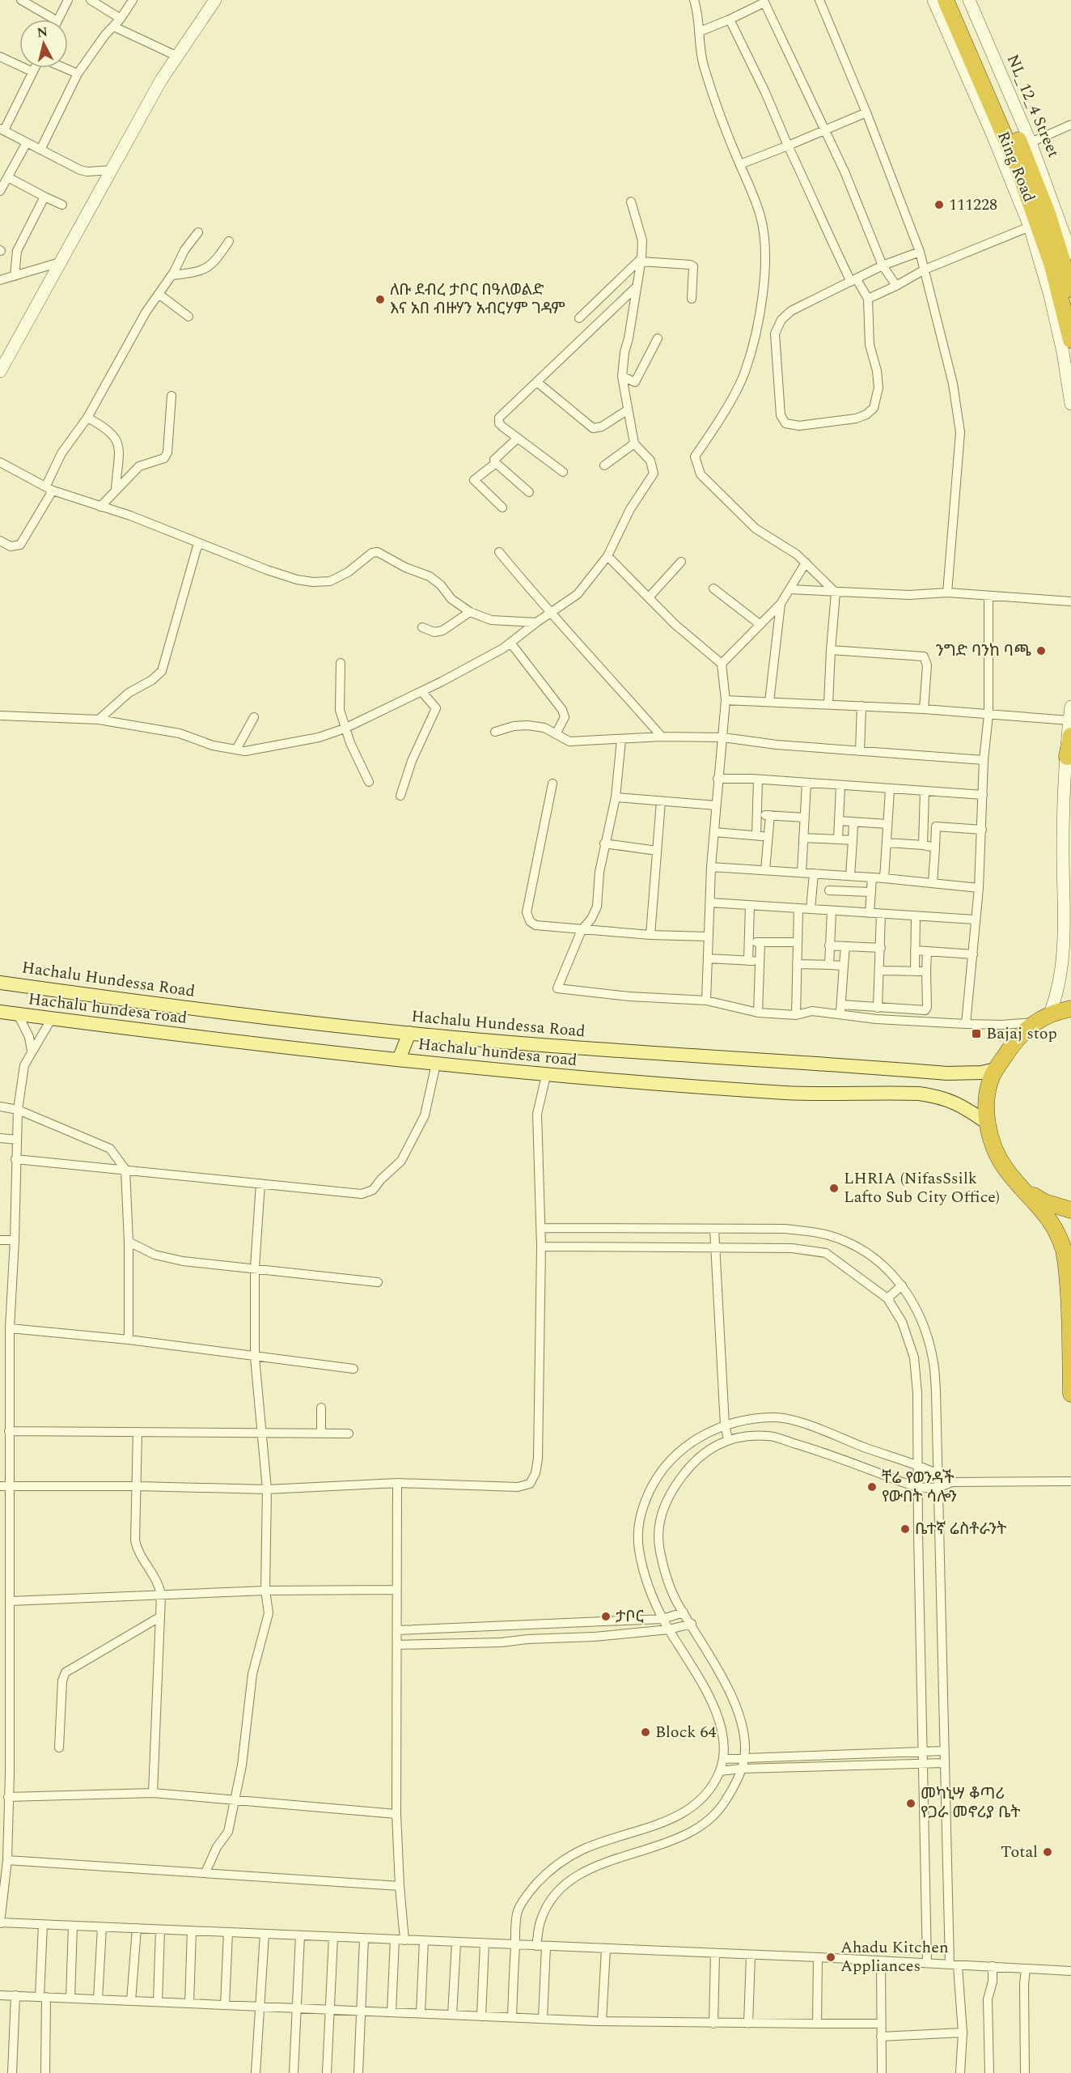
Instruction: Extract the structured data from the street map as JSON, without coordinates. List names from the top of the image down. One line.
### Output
{"streets":{"highway":["Ring Road"],"main road":["Hachalu Hundessa Road","Hachalu hundesa road"],"street":["NL_12_4 Street"]},"places":{"other":["111228","ለቡ ደብረ ታቦር በዓለወልድ እና አበ ብዙሃን አብርሃም ገዳም","ንግድ ባንከ ባጫ","LHRIA (NifasSsilk Lafto Sub City Office)","ቸሬ የወንዳች የውበት ሳሎን","ቤተኛ ሬስቶራንት","ታቦር","Block 64","መካኒሣ ቆጣሪ የጋራ መኖሪያ ቤት","Total","Ahadu Kitchen Appliances"],"transit":["Bajaj stop"]},"north":"top"}
